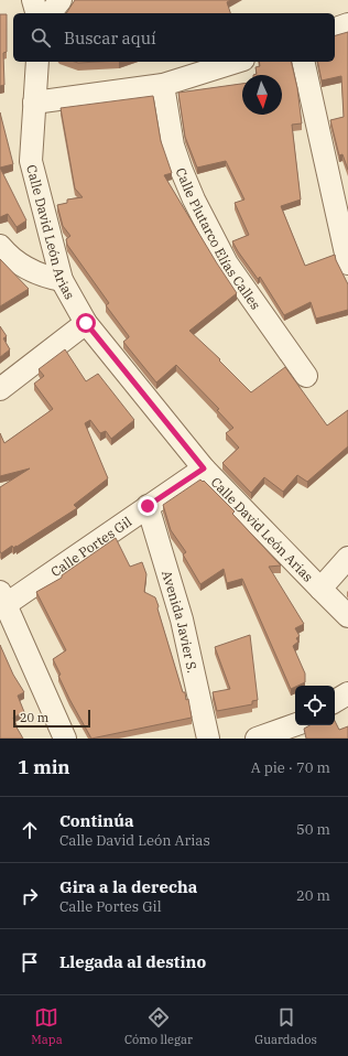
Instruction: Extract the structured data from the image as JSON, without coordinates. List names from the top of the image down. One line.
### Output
{"streets":{"street":["Calle David León Arias","Calle Plutarco Elías Calles","Calle Portes Gil","Avenida Javier S."]},"crossings":[["Calle David León Arias","Calle Portes Gil"],["Calle Portes Gil","Avenida Javier S."]],"scale_bar":"20 m","north":"bottom","page":{"search":"Buscar aquí","scale":"20 m","heading":["1 min","A pie · 70 m"],"list":[["Continúa","Calle David León Arias","50 m"],["Gira a la derecha","Calle Portes Gil","20 m"],"Llegada al destino"],"nav":["Mapa","Cómo llegar","Guardados"]}}
